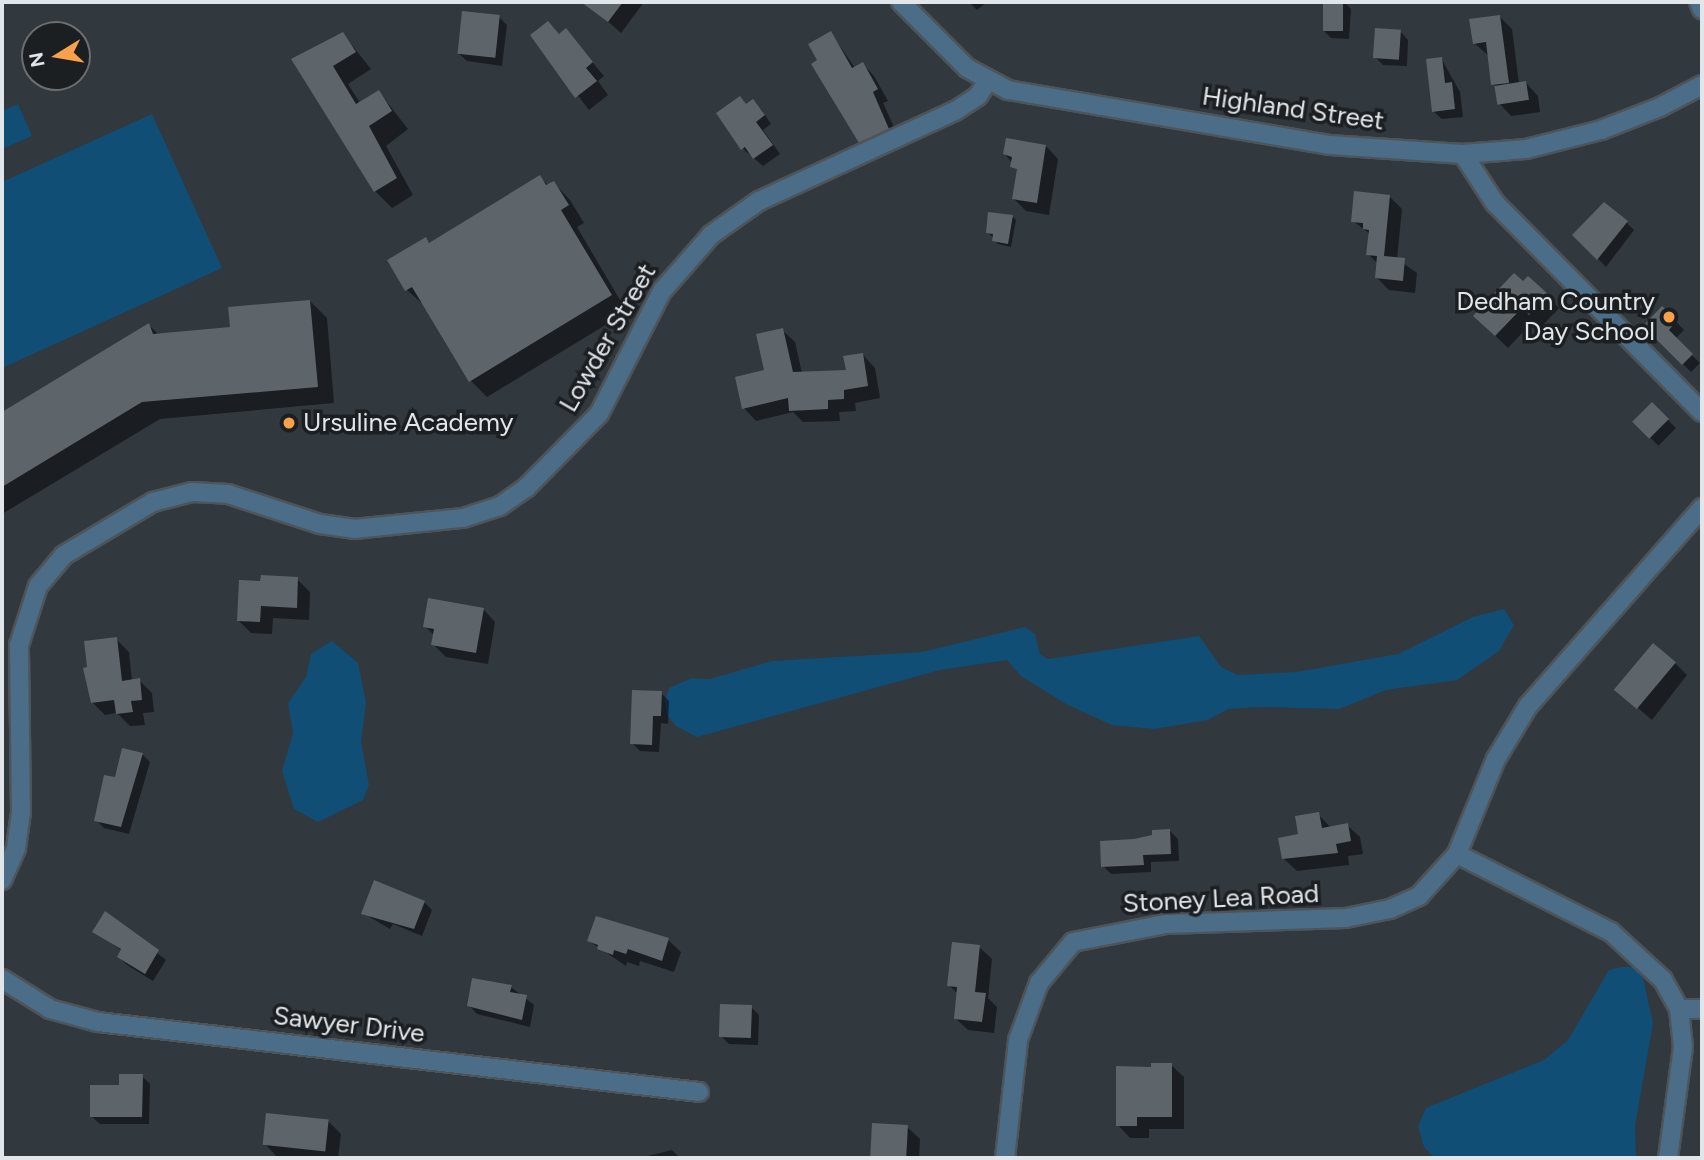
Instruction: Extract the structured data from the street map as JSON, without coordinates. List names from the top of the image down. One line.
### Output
{"streets":{"street":["Highland Street","Lowder Street","Stoney Lea Road","Sawyer Drive"]},"crossings":[["Highland Street","Lowder Street"]],"places":["Dedham Country Day School","Ursuline Academy"],"north":"left"}
